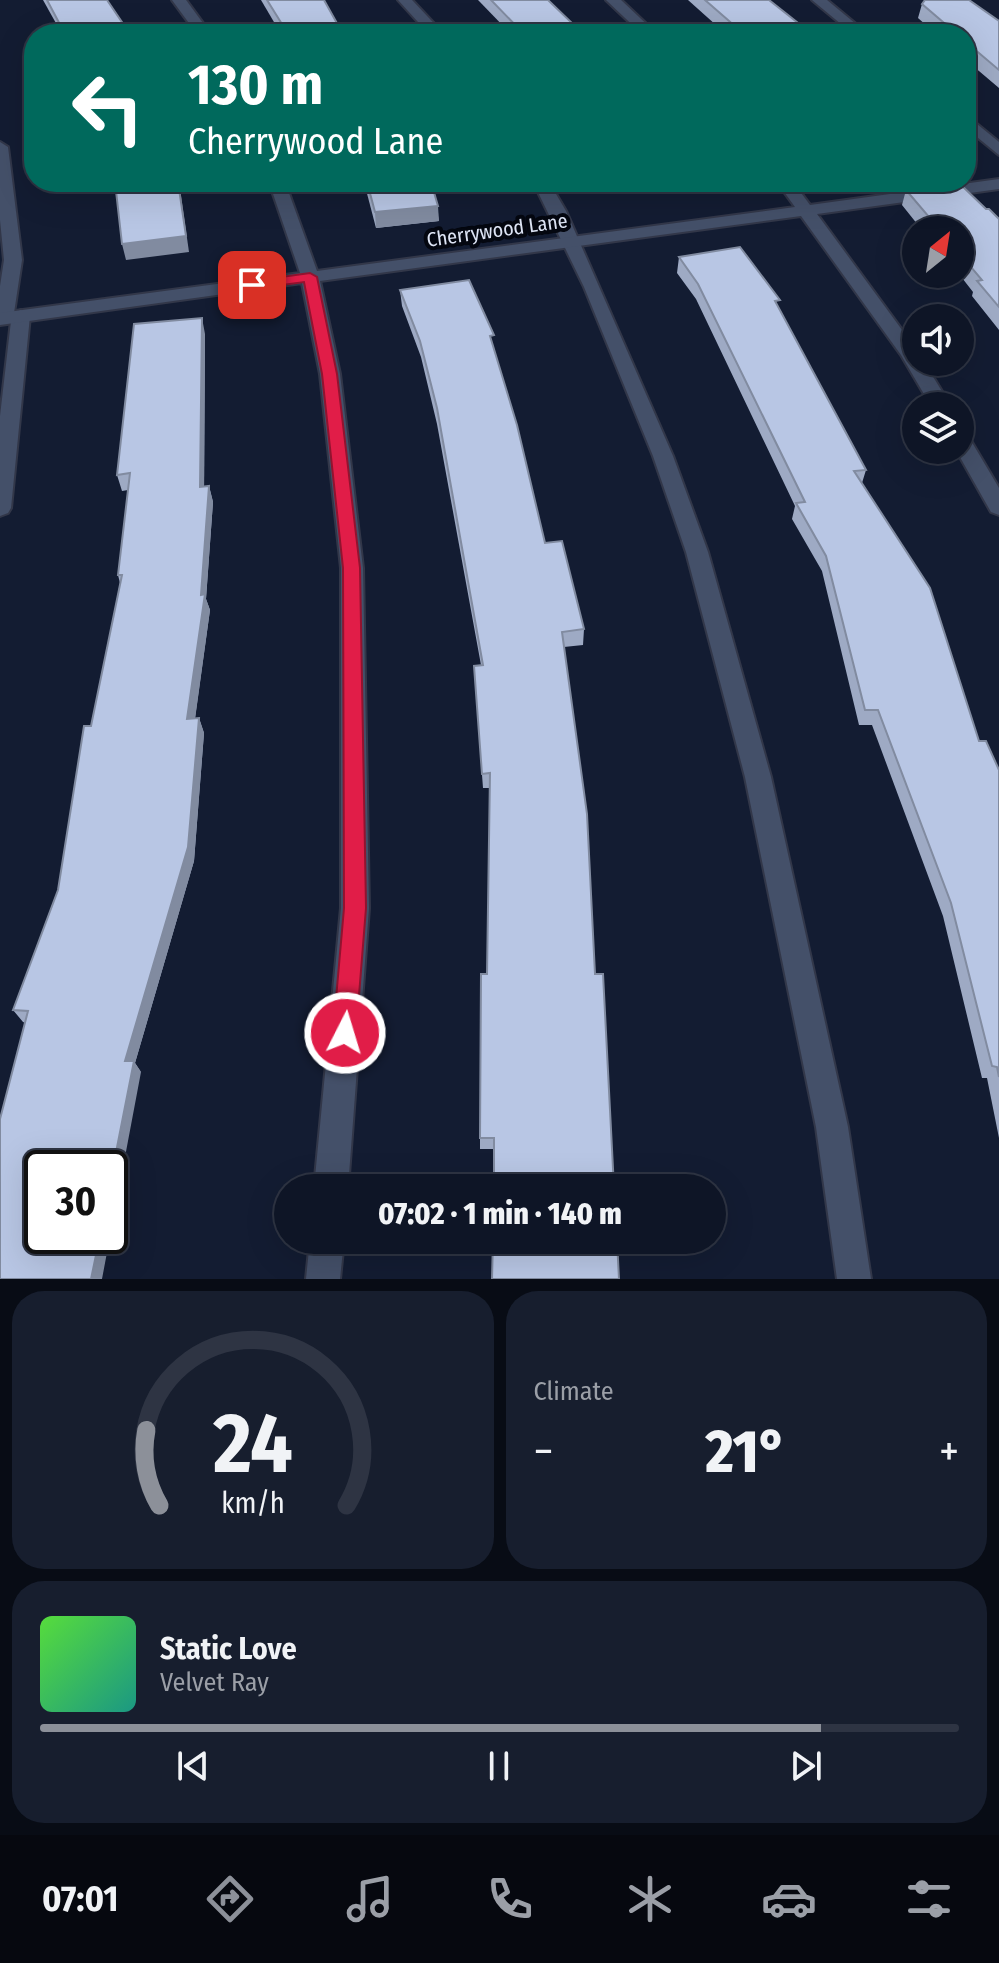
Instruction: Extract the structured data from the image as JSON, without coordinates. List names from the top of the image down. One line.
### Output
{"streets":{"street":["Cherrywood Lane"]},"north":"top right","page":{"turn":["130 m","Cherrywood Lane"],"limit":"30","trip":"07:02 · 1 min · 140 m","tile":"Climate","heat":["−","21°","+"],"song":["Static Love","Velvet Ray"],"tabs":"07:01","gauge":["24","km/h"]}}
